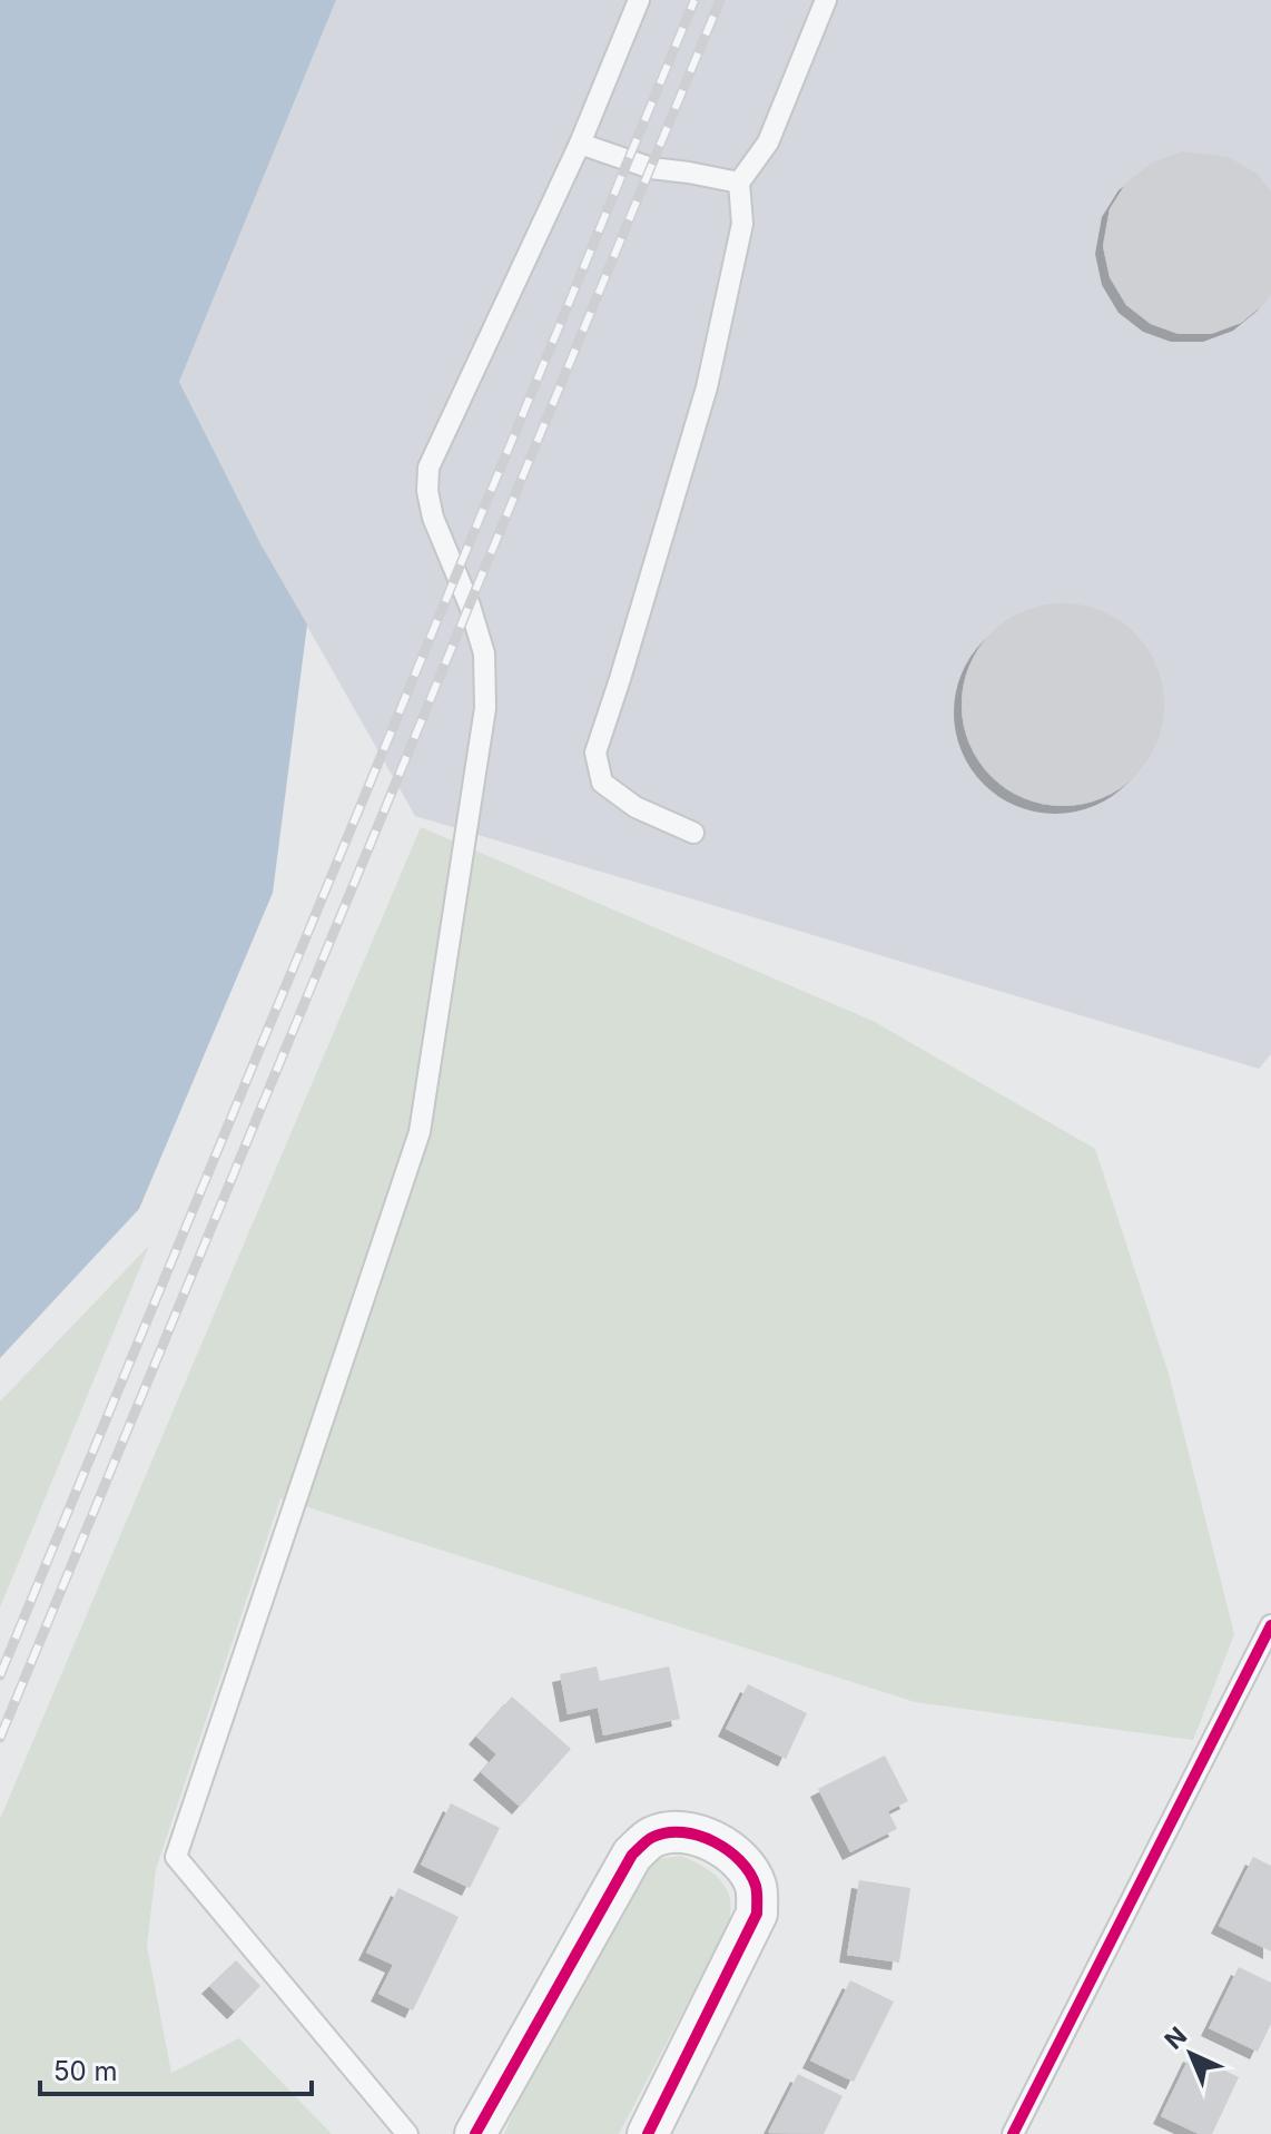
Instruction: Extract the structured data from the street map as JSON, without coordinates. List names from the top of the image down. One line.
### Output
{"scale_bar":"50 m","north":"top left"}
